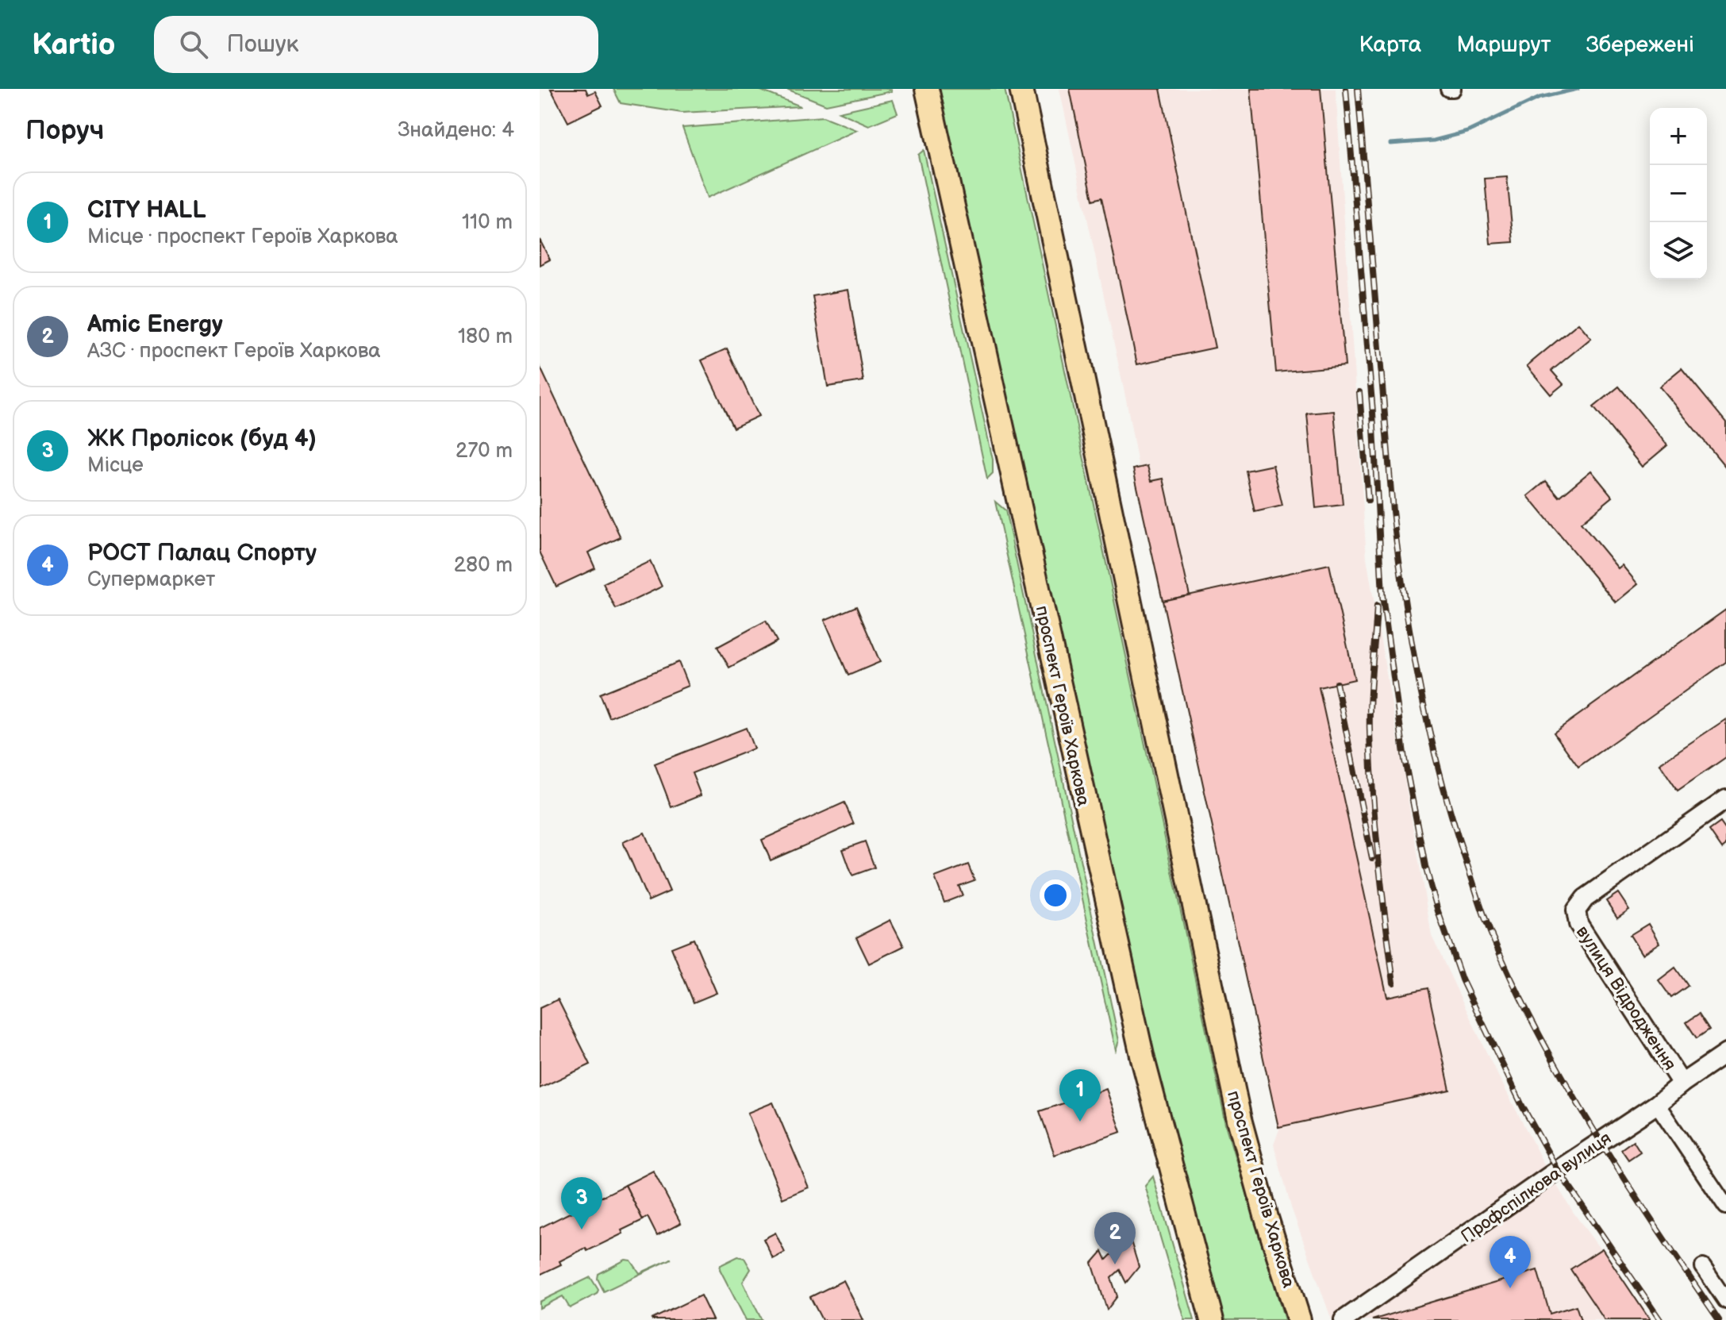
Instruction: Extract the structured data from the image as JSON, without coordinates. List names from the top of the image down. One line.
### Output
{"streets":{"main road":["проспект Героїв Харкова"],"street":["вулиця Відродження","Профспілкова вулиця"]},"crossings":[["вулиця Відродження","Профспілкова вулиця"]],"page":{"header":"Kartio","search":"Пошук","nav":["Карта","Маршрут","Збережені"],"heading":["Поруч","Знайдено: 4"],"map_buttons":["+","−"],"list":[{"mark":"1","name":"CITY HALL","note":"Місце · проспект Героїв Харкова","value":"110 m"},{"mark":"2","name":"Amic Energy","note":"АЗС · проспект Героїв Харкова","value":"180 m"},{"mark":"3","name":"ЖК Пролісок (буд 4)","note":"Місце","value":"270 m"},{"mark":"4","name":"РОСТ Палац Спорту","note":"Супермаркет","value":"280 m"}],"pins":["1","3","2","4"]}}
